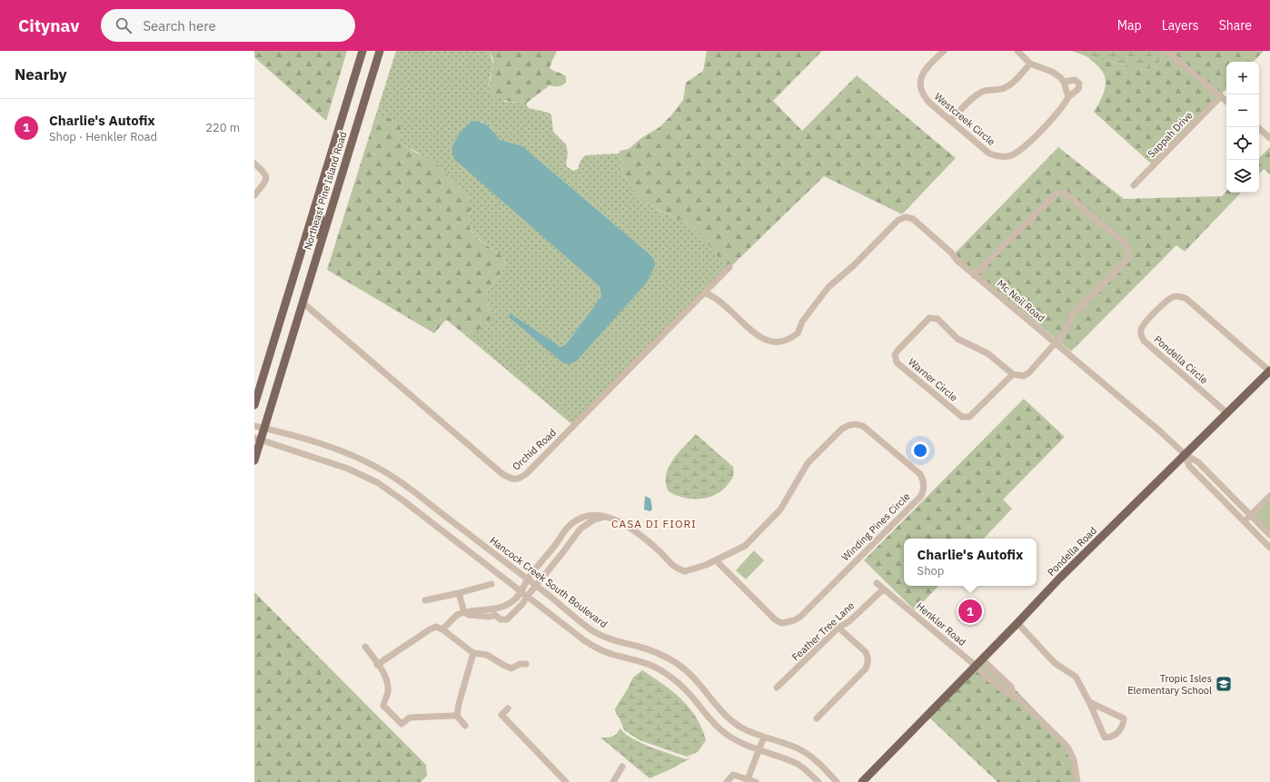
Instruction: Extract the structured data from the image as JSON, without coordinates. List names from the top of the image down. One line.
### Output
{"streets":{"main road":["Northeast Pine Island Road","Pondella Road"],"street":["Westcreek Circle","Sappah Drive","Mc Neil Road","Pondella Circle","Warner Circle","Orchid Road","Winding Pines Circle","Hancock Creek South Boulevard","Henkler Road","Feather Tree Lane"]},"crossings":[["Northeast Pine Island Road","Orchid Road"],["Northeast Pine Island Road","Hancock Creek South Boulevard"],["Mc Neil Road","Orchid Road"],["Mc Neil Road","Pondella Road"],["Pondella Circle","Pondella Road"],["Winding Pines Circle","Hancock Creek South Boulevard"],["Pondella Road","Henkler Road"],["Henkler Road","Feather Tree Lane"]],"districts":["CASA DI FIORI"],"places":{"school or university":["Tropic Isles Elementary School"]},"page":{"header":"Citynav","search":"Search here","nav":["Map","Layers","Share"],"heading":"Nearby","map_buttons":["+","−"],"list":[{"mark":"1","name":"Charlie's Autofix","note":"Shop · Henkler Road","value":"220 m"}],"popup":["Charlie's Autofix","Shop"],"pins":"1"}}
